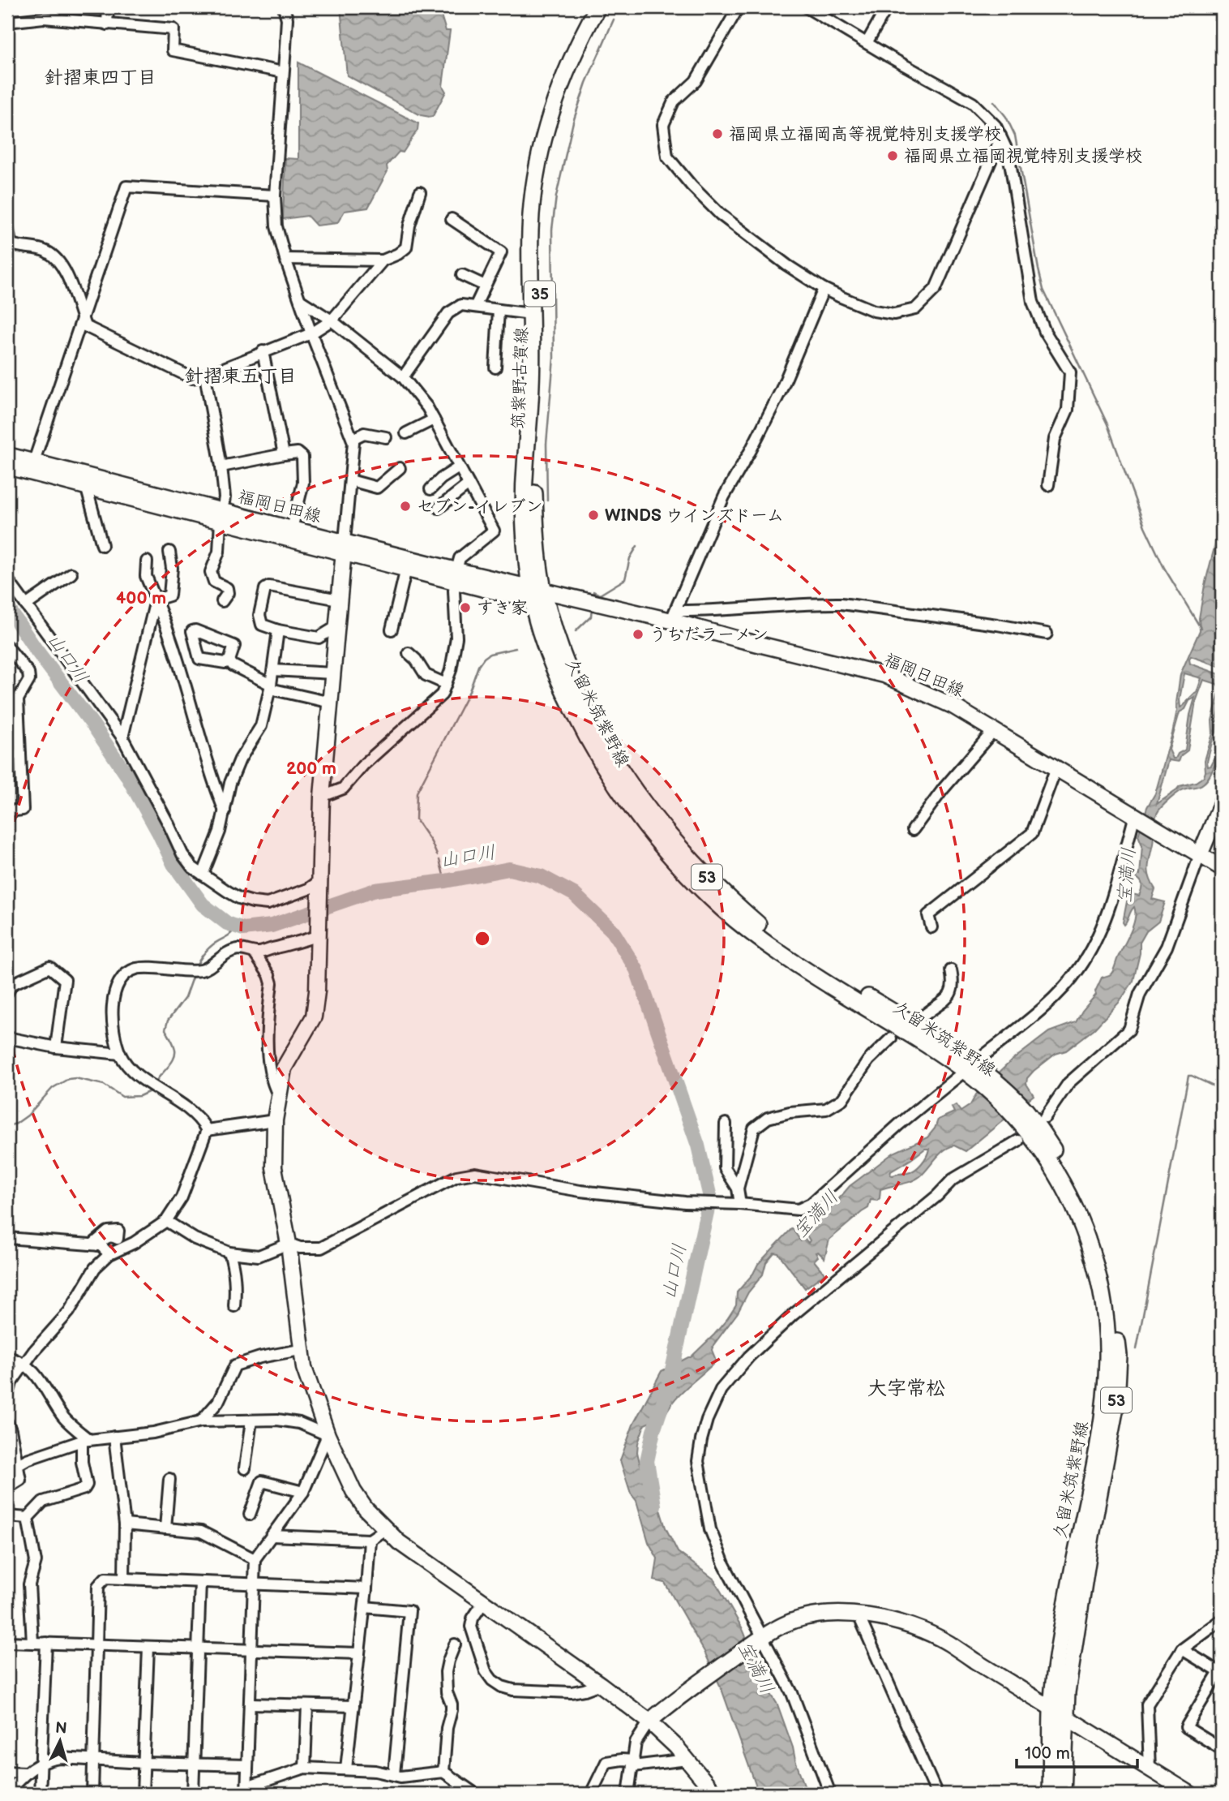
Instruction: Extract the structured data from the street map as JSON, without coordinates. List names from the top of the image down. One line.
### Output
{"streets":{"main road":["35","筑紫野古賀線","久留米筑紫野線","53"],"street":["福岡日田線"]},"crossings":[["筑紫野古賀線","福岡日田線"],["筑紫野古賀線","久留米筑紫野線"],["福岡日田線","久留米筑紫野線"]],"districts":["針摺東四丁目","針摺東五丁目","大字常松"],"water":["山口川","宝満川"],"places":["福岡県立福岡高等視覚特別支援学校","福岡県立福岡視覚特別支援学校","セブン-イレブン","WINDS ウインズドーム","すき家","うちだラーメン"],"scale_bar":"100 m","north":"top","rings":["400 m","200 m"]}
